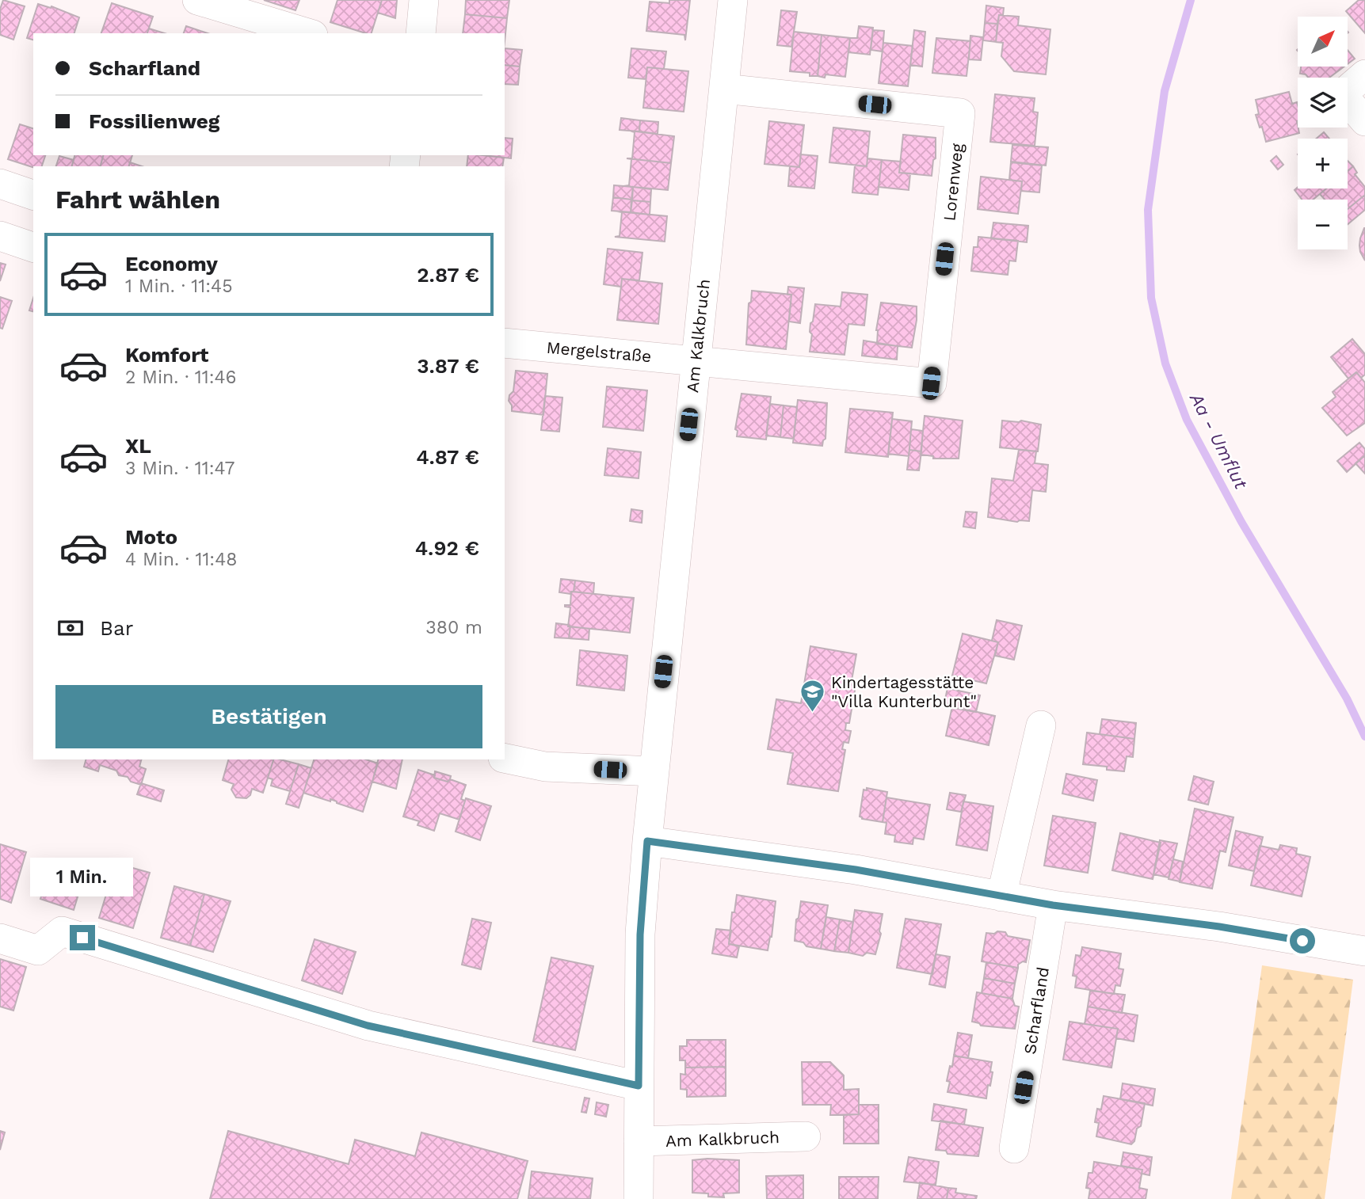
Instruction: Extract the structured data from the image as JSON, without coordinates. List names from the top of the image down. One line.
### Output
{"streets":{"street":["Lorenweg","Am Kalkbruch","Mergelstraße","Scharfland"]},"crossings":[["Lorenweg","Am Kalkbruch"],["Lorenweg","Mergelstraße"],["Am Kalkbruch","Mergelstraße"]],"water":["Aa - Umflut"],"places":{"school or university":["Kindertagesstätte \"Villa Kunterbunt\""]},"north":"top right","page":{"map_buttons":["+","−"],"banner":["Scharfland","Fossilienweg"],"heading":"Fahrt wählen","list":[{"name":"Economy","note":"1 Min. · 11:45","value":"2.87 €"},{"name":"Komfort","note":"2 Min. · 11:46","value":"3.87 €"},{"name":"XL","note":"3 Min. · 11:47","value":"4.87 €"},{"name":"Moto","note":"4 Min. · 11:48","value":"4.92 €"}],"pay":["Bar","380 m"],"buttons":"Bestätigen","bubble":"1 Min."}}
